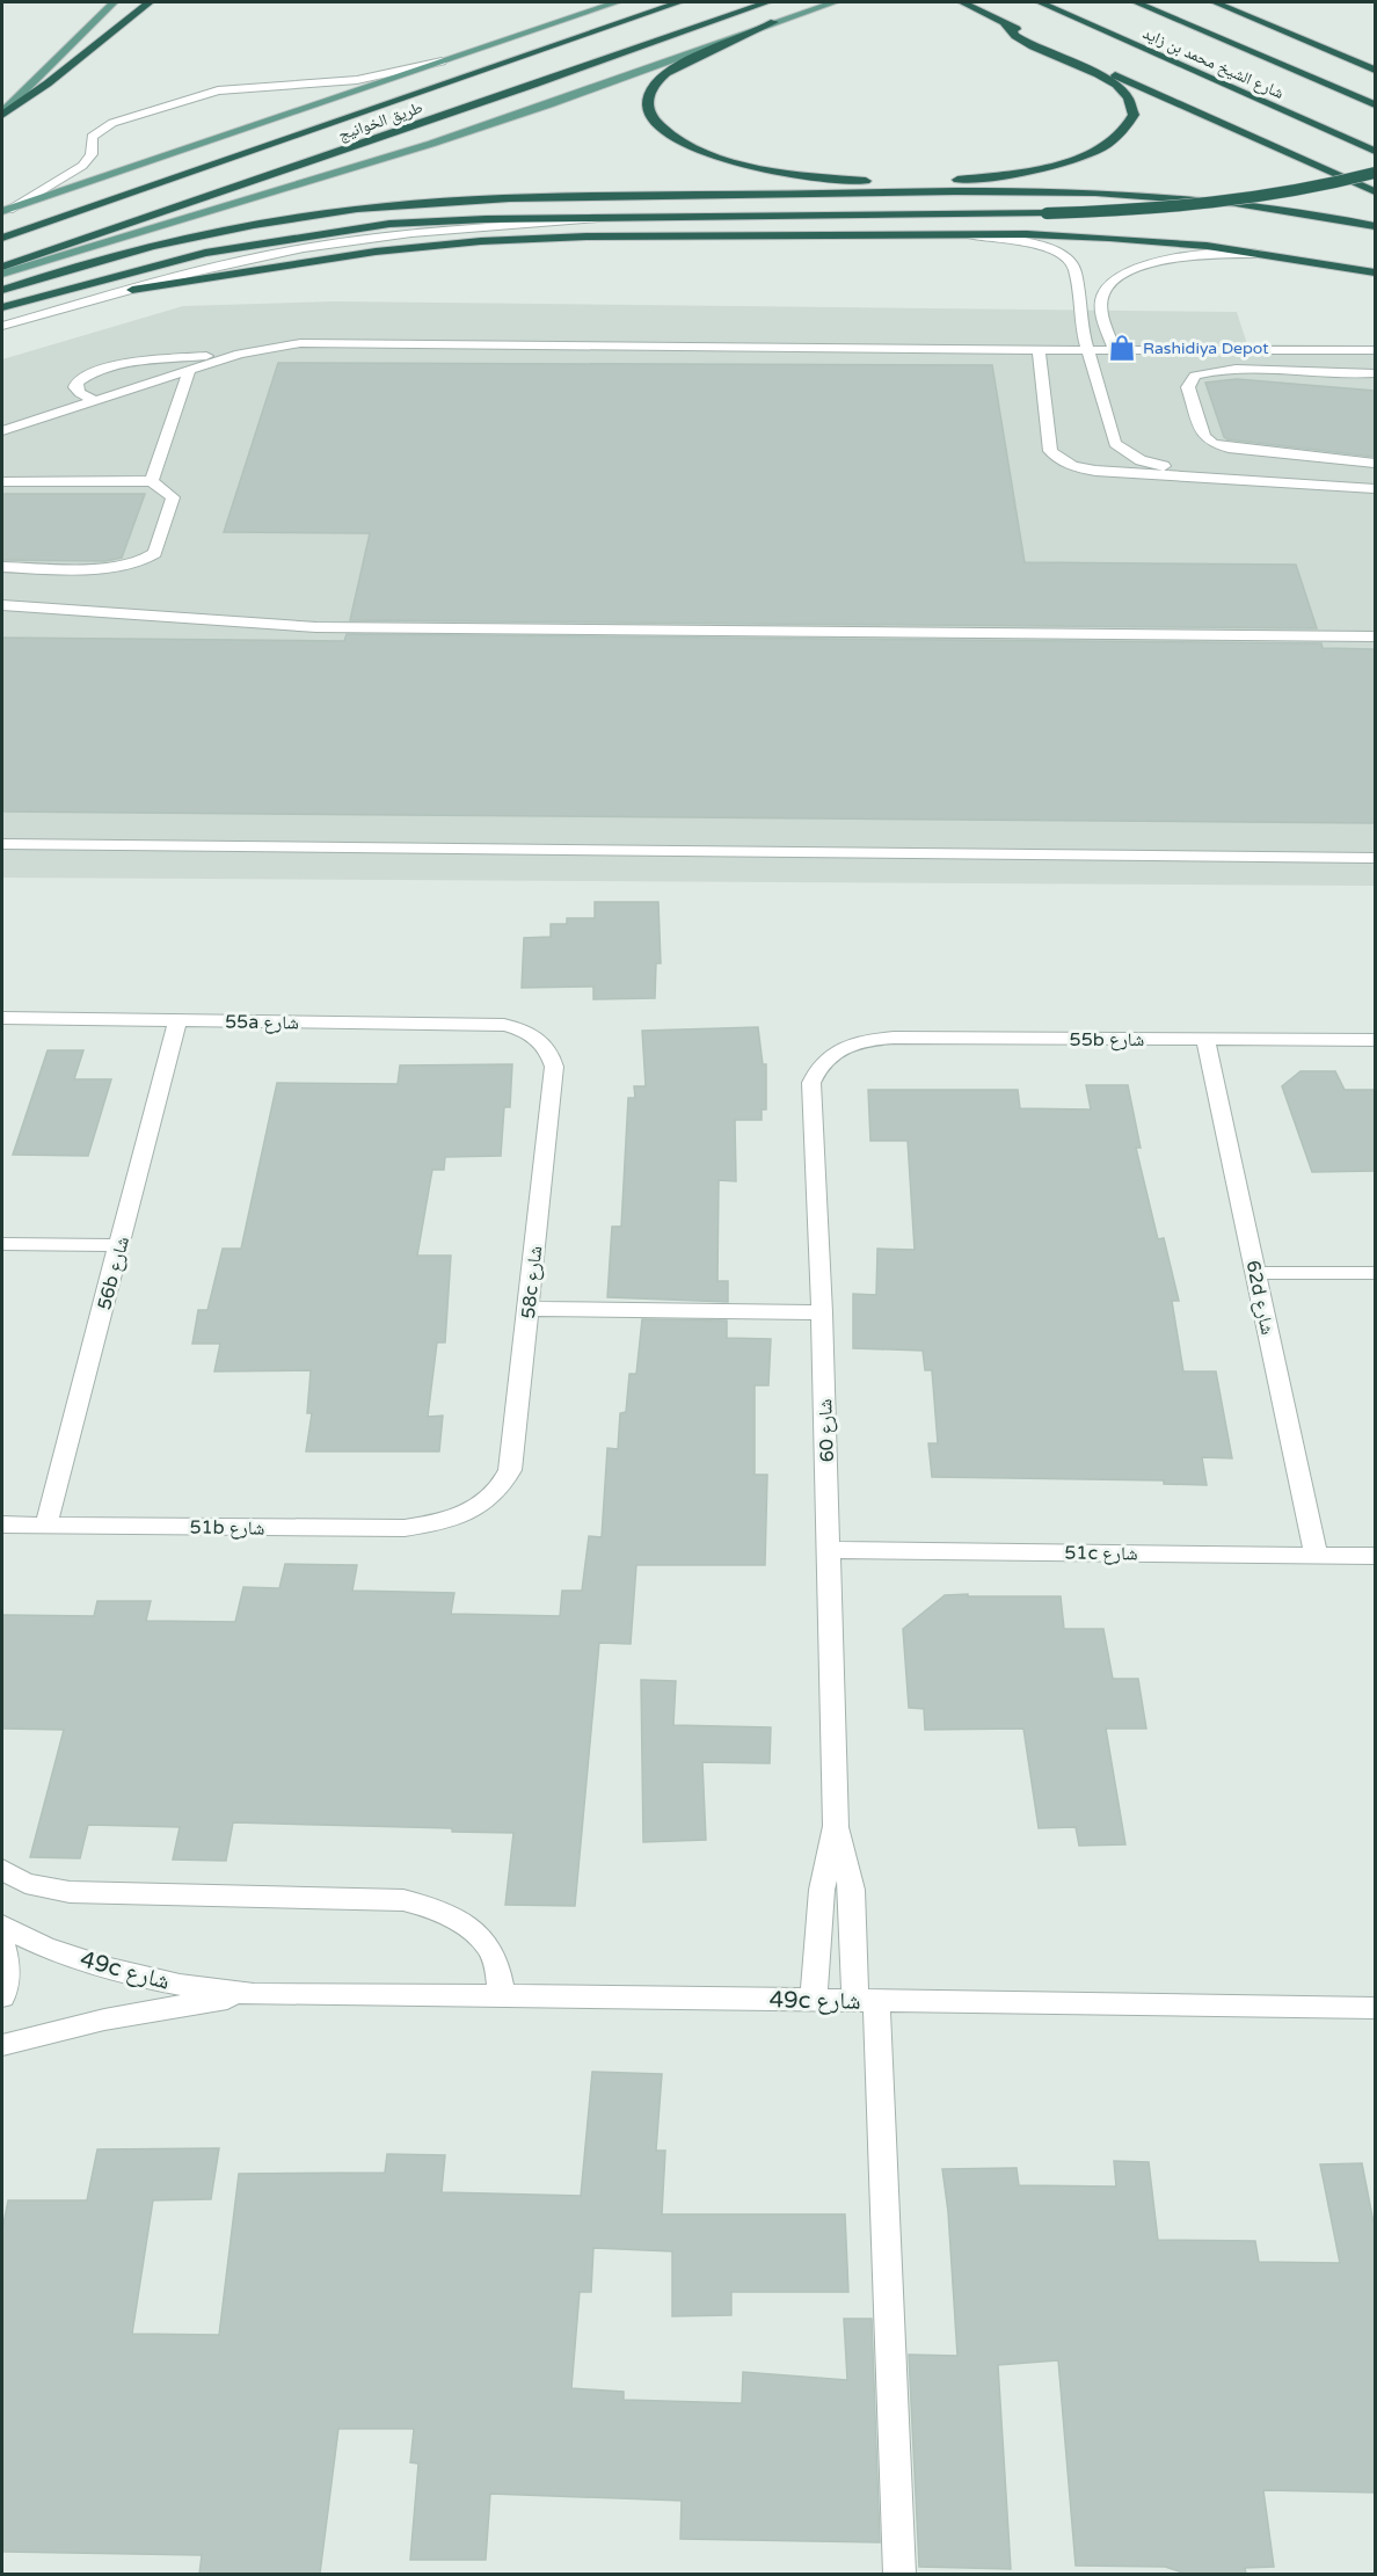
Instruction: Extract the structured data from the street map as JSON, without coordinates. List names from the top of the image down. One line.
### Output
{"streets":{"highway":["شارع الشيخ محمد بن زايد","طريق الخوانيج"],"street":["55a شارع","55b شارع","56b شارع","58c شارع","62d شارع","شارع 60","51b شارع","51c شارع","49c شارع"]},"crossings":[["55a شارع","56b شارع"],["55a شارع","58c شارع"],["55b شارع","62d شارع"],["55b شارع","شارع 60"],["56b شارع","51b شارع"],["58c شارع","51b شارع"],["62d شارع","51c شارع"],["شارع 60","51c شارع"],["شارع 60","49c شارع"]],"places":{"shop":["Rashidiya Depot"]}}
